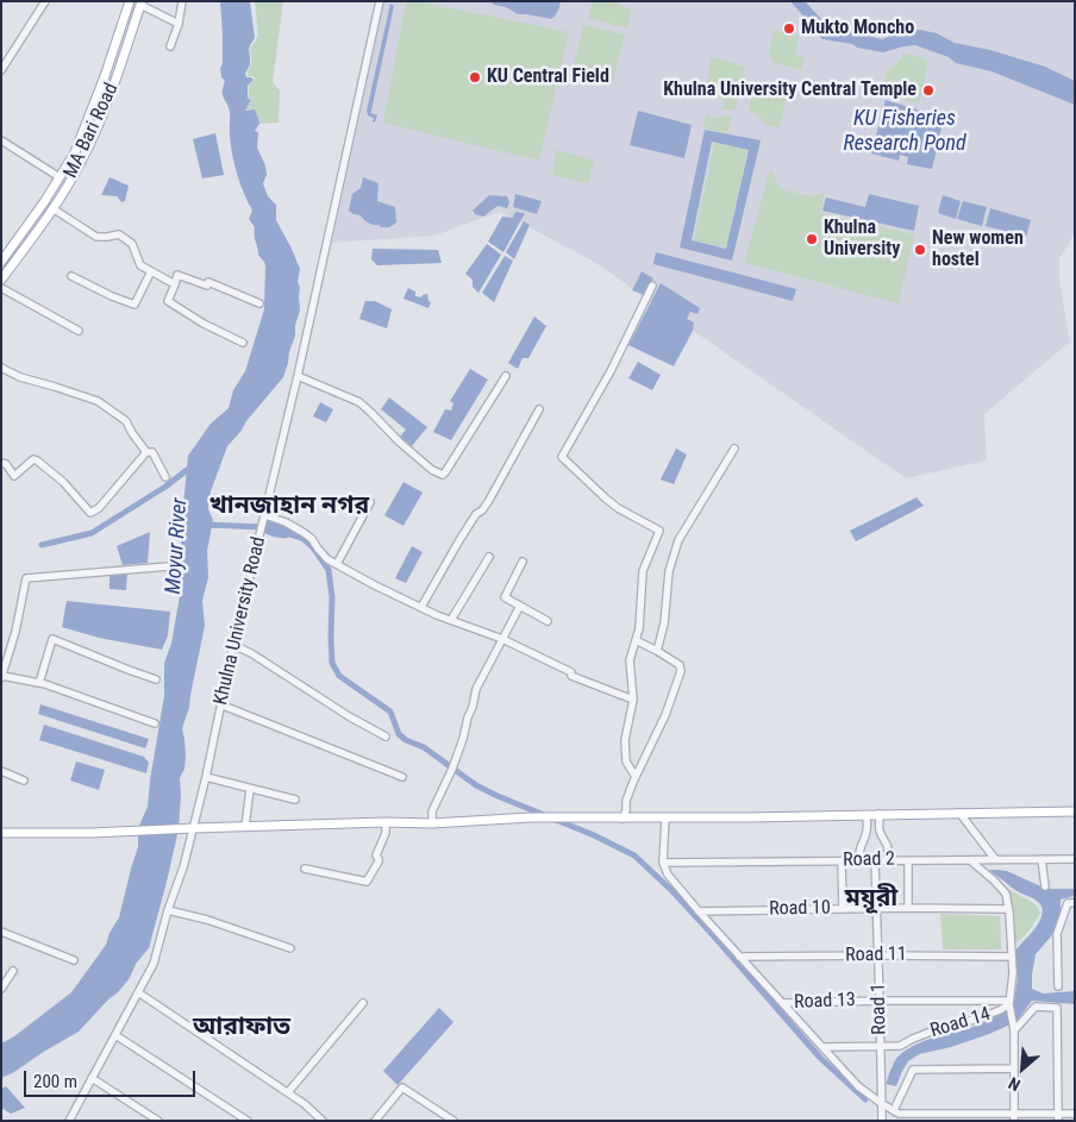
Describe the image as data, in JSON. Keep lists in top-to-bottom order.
{
  "streets": {
    "main road": ["MA Bari Road"],
    "street": [
      "Khulna University Road",
      "Road 2",
      "Road 10",
      "Road 11",
      "Road 13",
      "Road 1",
      "Road 14"
    ]
  },
  "crossings": [
    ["Road 2", "Road 1"],
    ["Road 2", "Road 14"],
    ["Road 10", "Road 1"],
    ["Road 10", "Road 14"],
    ["Road 11", "Road 1"],
    ["Road 11", "Road 14"],
    ["Road 13", "Road 1"],
    ["Road 13", "Road 14"],
    ["Road 1", "Road 14"]
  ],
  "districts": ["খানজাহান নগর", "ময়ূরী", "আরাফাত"],
  "water": ["KU Fisheries Research Pond", "Moyur River"],
  "places": [
    "Mukto Moncho",
    "KU Central Field",
    "Khulna University Central Temple",
    "Khulna University",
    "New women hostel"
  ],
  "scale_bar": "200 m",
  "north": "bottom left"
}
